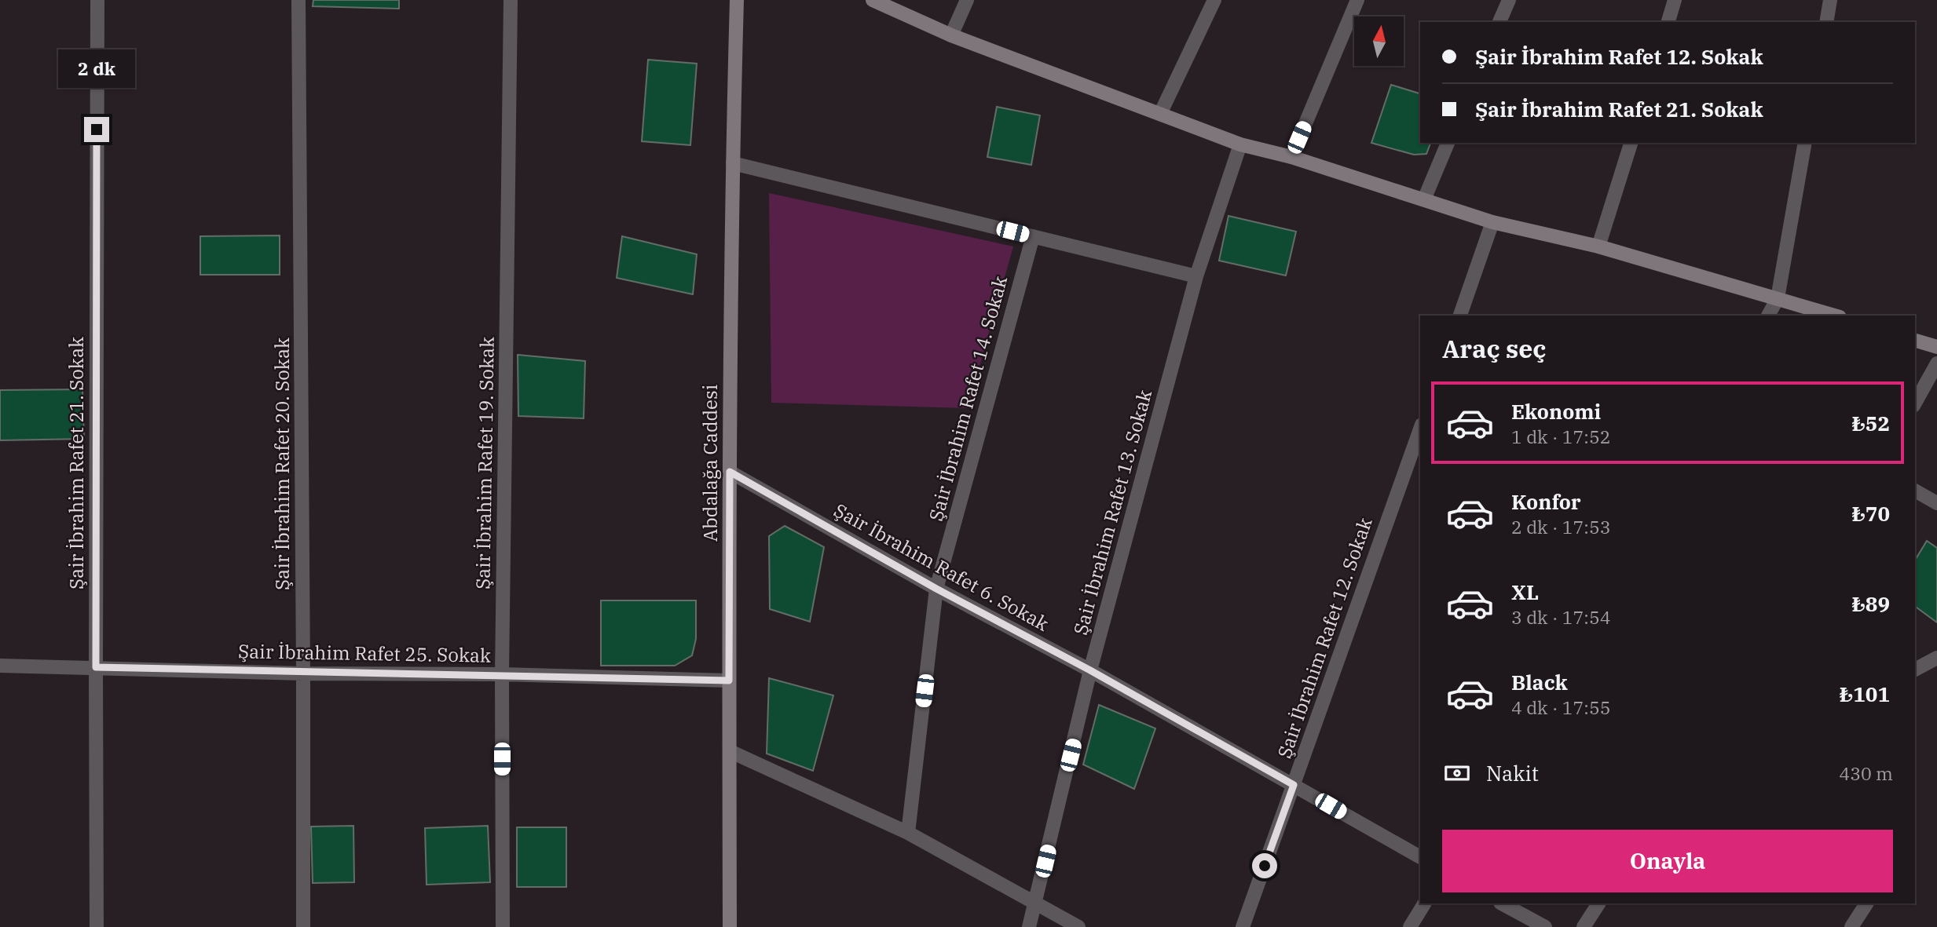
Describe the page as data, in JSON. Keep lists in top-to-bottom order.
{
  "streets": {
    "street": [
      "Şair İbrahim Rafet 14. Sokak",
      "Şair İbrahim Rafet 21. Sokak",
      "Şair İbrahim Rafet 19. Sokak",
      "Abdalağa Caddesi",
      "Şair İbrahim Rafet 20. Sokak",
      "Şair İbrahim Rafet 13. Sokak",
      "Şair İbrahim Rafet 6. Sokak",
      "Şair İbrahim Rafet 12. Sokak",
      "Şair İbrahim Rafet 25. Sokak"
    ]
  },
  "crossings": [
    ["Şair İbrahim Rafet 14. Sokak", "Şair İbrahim Rafet 6. Sokak"],
    ["Şair İbrahim Rafet 21. Sokak", "Şair İbrahim Rafet 25. Sokak"],
    ["Şair İbrahim Rafet 19. Sokak", "Şair İbrahim Rafet 25. Sokak"],
    ["Abdalağa Caddesi", "Şair İbrahim Rafet 6. Sokak"],
    ["Abdalağa Caddesi", "Şair İbrahim Rafet 25. Sokak"],
    ["Şair İbrahim Rafet 20. Sokak", "Şair İbrahim Rafet 25. Sokak"],
    ["Şair İbrahim Rafet 13. Sokak", "Şair İbrahim Rafet 6. Sokak"],
    ["Şair İbrahim Rafet 6. Sokak", "Şair İbrahim Rafet 12. Sokak"]
  ],
  "north": "top",
  "page": {
    "banner": ["Şair İbrahim Rafet 12. Sokak", "Şair İbrahim Rafet 21. Sokak"],
    "bubble": "2 dk",
    "heading": "Araç seç",
    "list": [
      {
        "name": "Ekonomi",
        "note": "1 dk · 17:52",
        "value": "₺52"
      },
      {
        "name": "Konfor",
        "note": "2 dk · 17:53",
        "value": "₺70"
      },
      {
        "name": "XL",
        "note": "3 dk · 17:54",
        "value": "₺89"
      },
      {
        "name": "Black",
        "note": "4 dk · 17:55",
        "value": "₺101"
      }
    ],
    "pay": ["Nakit", "430 m"],
    "buttons": "Onayla"
  }
}
